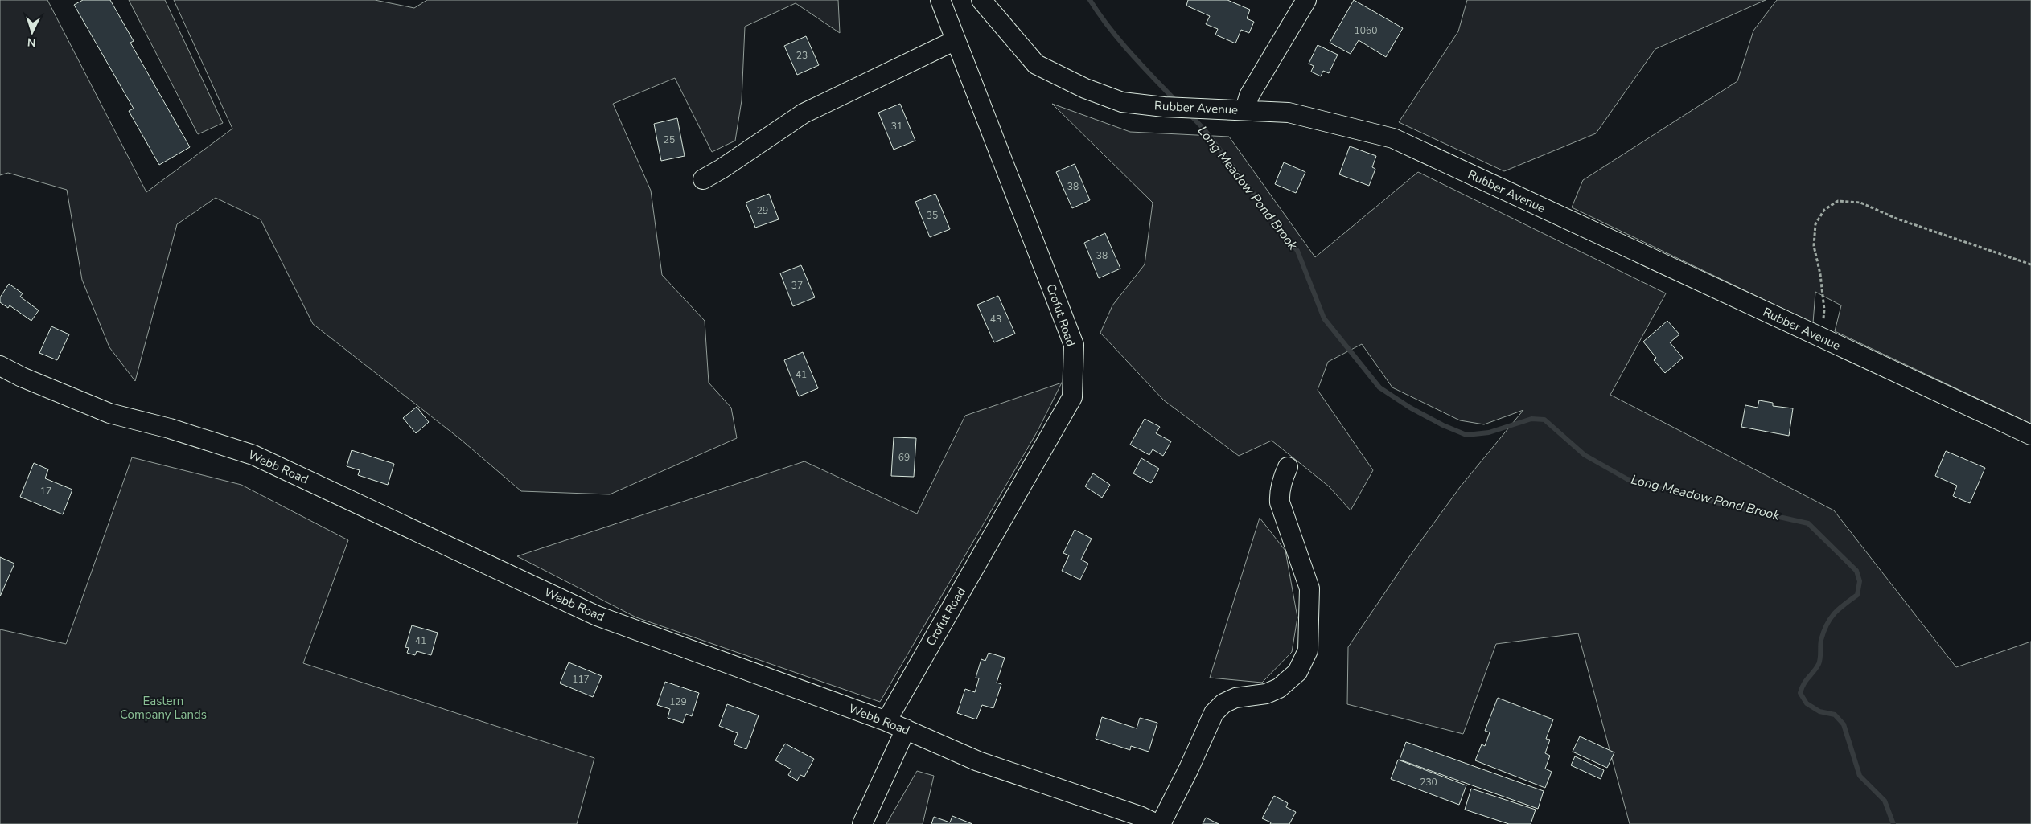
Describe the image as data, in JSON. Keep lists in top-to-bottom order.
{
  "streets": {
    "street": ["Rubber Avenue", "Crofut Road", "Webb Road"]
  },
  "crossings": [
    ["Crofut Road", "Webb Road"]
  ],
  "water": ["Long Meadow Pond Brook"],
  "parks": ["Eastern Company Lands"],
  "house_numbers": [
    "1060",
    "23",
    "31",
    "25",
    "38",
    "29",
    "35",
    "38",
    "37",
    "43",
    "41",
    "69",
    "17",
    "41",
    "117",
    "129",
    "230"
  ],
  "north": "bottom"
}
